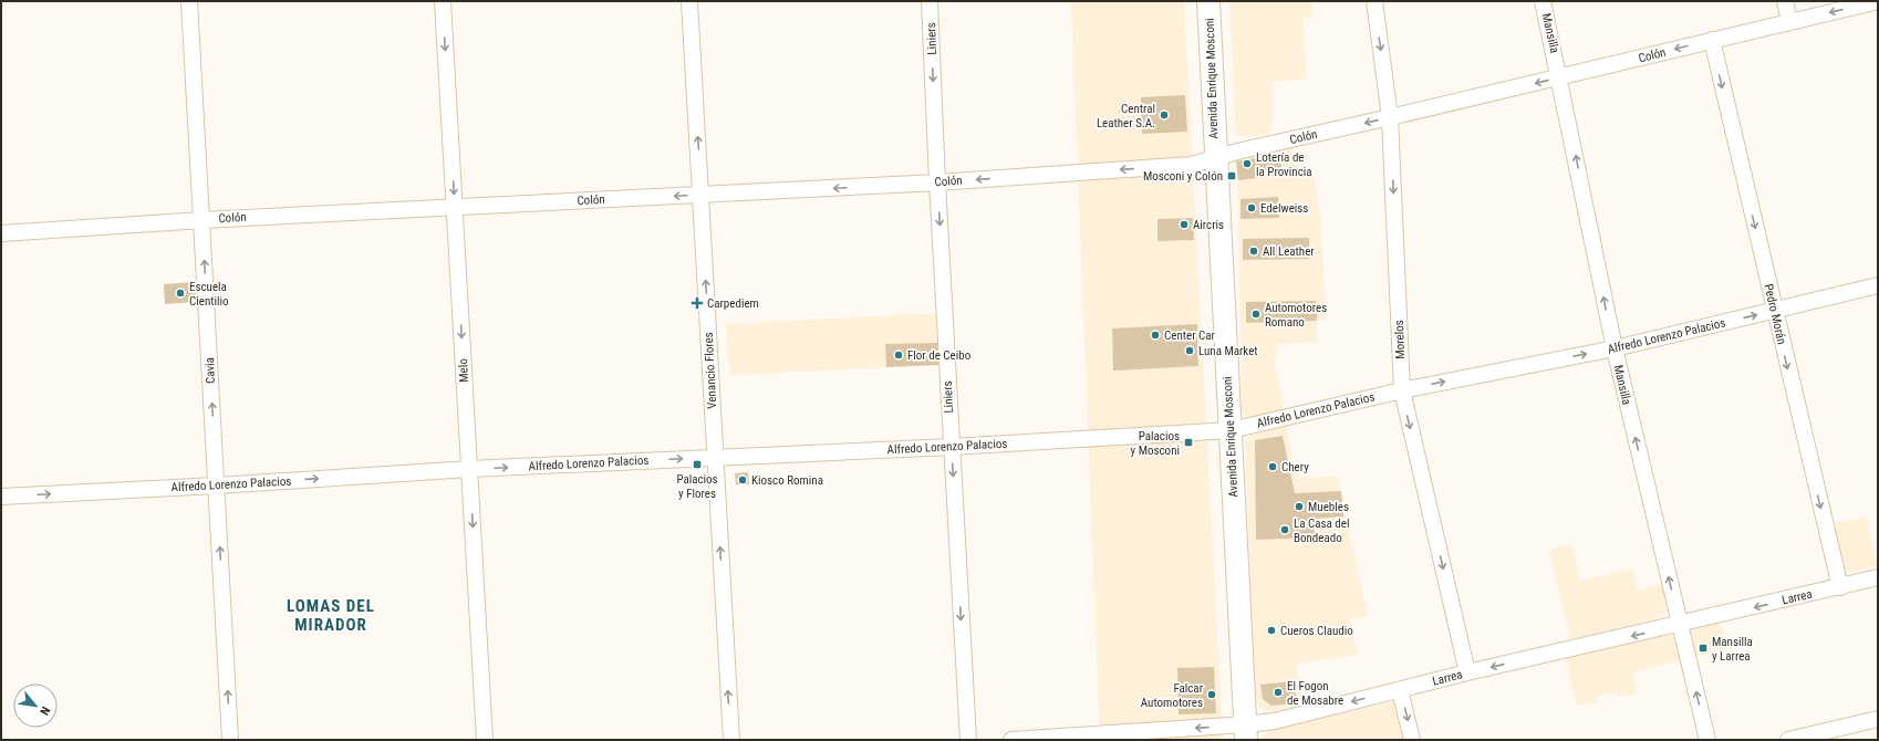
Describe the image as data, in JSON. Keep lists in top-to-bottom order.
{
  "streets": {
    "main road": ["Avenida Enrique Mosconi"],
    "street": [
      "Mansilla",
      "Liniers",
      "Colón",
      "Pedro Morán",
      "Alfredo Lorenzo Palacios",
      "Morelos",
      "Cavia",
      "Melo",
      "Venancio Flores",
      "Larrea"
    ]
  },
  "crossings": [
    ["Mansilla", "Colón"],
    ["Mansilla", "Alfredo Lorenzo Palacios"],
    ["Mansilla", "Larrea"],
    ["Liniers", "Colón"],
    ["Liniers", "Alfredo Lorenzo Palacios"],
    ["Colón", "Avenida Enrique Mosconi"],
    ["Colón", "Pedro Morán"],
    ["Colón", "Morelos"],
    ["Colón", "Cavia"],
    ["Colón", "Melo"],
    ["Colón", "Venancio Flores"],
    ["Avenida Enrique Mosconi", "Alfredo Lorenzo Palacios"],
    ["Avenida Enrique Mosconi", "Larrea"],
    ["Pedro Morán", "Alfredo Lorenzo Palacios"],
    ["Pedro Morán", "Larrea"],
    ["Alfredo Lorenzo Palacios", "Morelos"],
    ["Alfredo Lorenzo Palacios", "Cavia"],
    ["Alfredo Lorenzo Palacios", "Melo"],
    ["Alfredo Lorenzo Palacios", "Venancio Flores"],
    ["Morelos", "Larrea"]
  ],
  "one_way": [
    "Mansilla",
    "Liniers",
    "Colón",
    "Pedro Morán",
    "Alfredo Lorenzo Palacios",
    "Morelos",
    "Cavia",
    "Melo",
    "Venancio Flores",
    "Larrea"
  ],
  "districts": ["LOMAS DEL MIRADOR"],
  "places": {
    "other": [
      "Central Leather S.A.",
      "Lotería de la Provincia",
      "Edelweiss",
      "Aircris",
      "All Leather",
      "Escuela Cientilio",
      "Automotores Romano",
      "Center Car",
      "Luna Market",
      "Flor de Ceibo",
      "Chery",
      "Kiosco Romina",
      "Muebles",
      "La Casa del Bondeado",
      "Cueros Claudio",
      "El Fogon de Mosabre",
      "Falcar Automotores"
    ],
    "transit": [
      "Mosconi y Colón",
      "Palacios y Mosconi",
      "Palacios y Flores",
      "Mansilla y Larrea"
    ],
    "health": ["Carpediem"]
  },
  "north": "bottom right"
}
